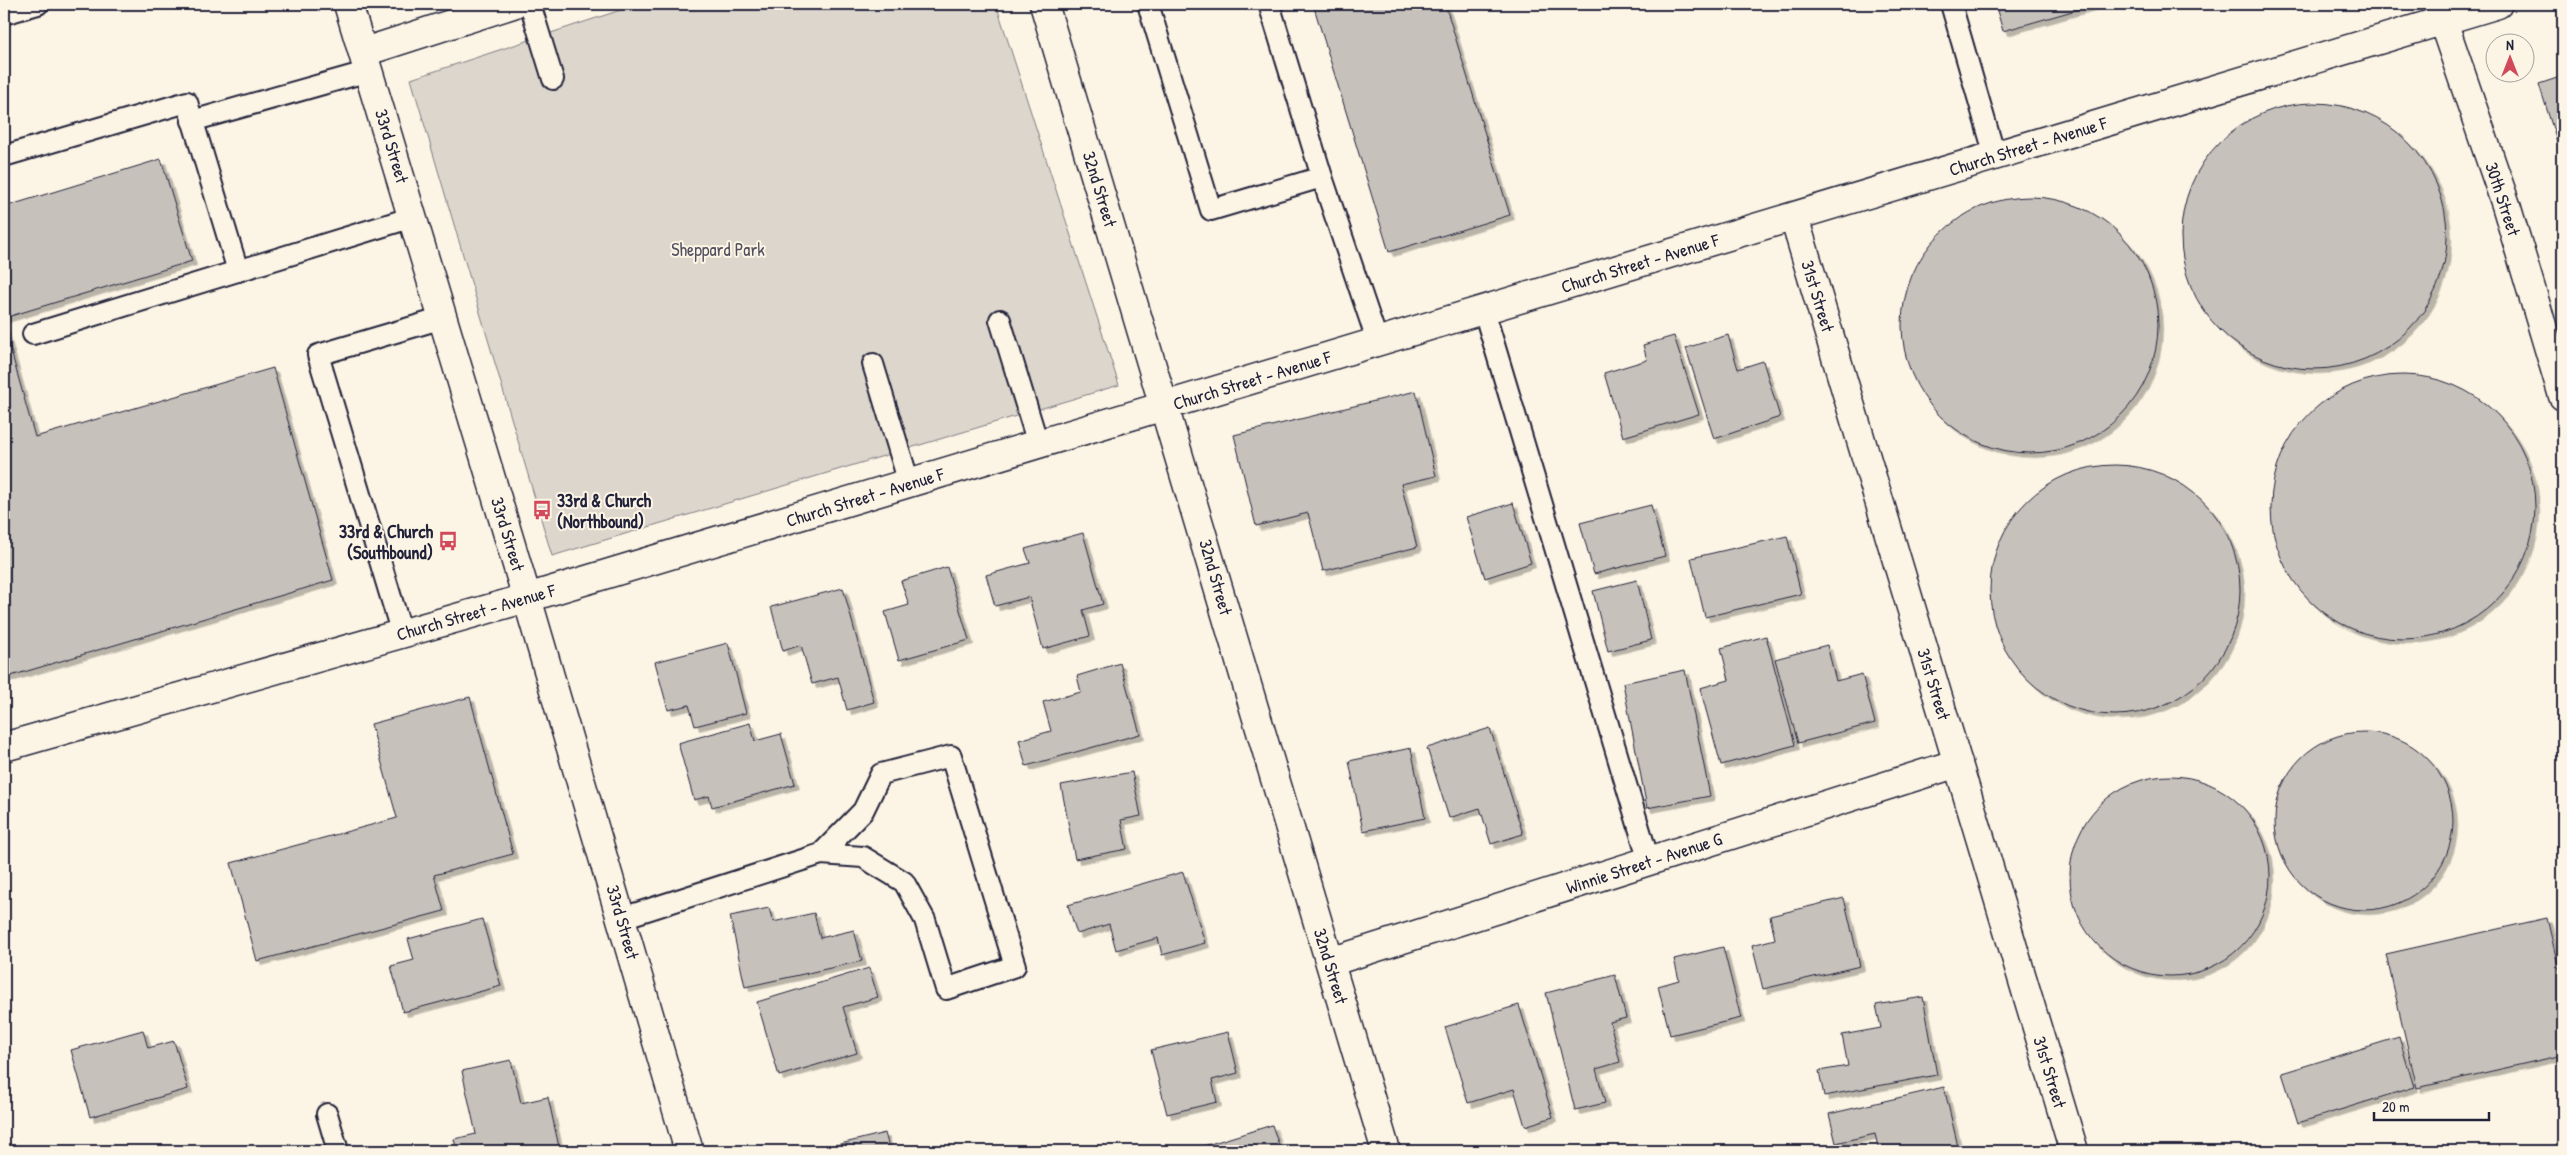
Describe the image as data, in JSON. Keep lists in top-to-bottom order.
{
  "streets": {
    "street": [
      "33rd Street",
      "Church Street - Avenue F",
      "32nd Street",
      "30th Street",
      "31st Street",
      "Winnie Street - Avenue G"
    ]
  },
  "crossings": [
    ["33rd Street", "Church Street - Avenue F"],
    ["Church Street - Avenue F", "32nd Street"],
    ["Church Street - Avenue F", "30th Street"],
    ["Church Street - Avenue F", "31st Street"],
    ["32nd Street", "Winnie Street - Avenue G"],
    ["31st Street", "Winnie Street - Avenue G"]
  ],
  "parks": ["Sheppard Park"],
  "places": {
    "bus stop": ["33rd & Church (Northbound)", "33rd & Church (Southbound)"]
  },
  "scale_bar": "20 m",
  "north": "top"
}
